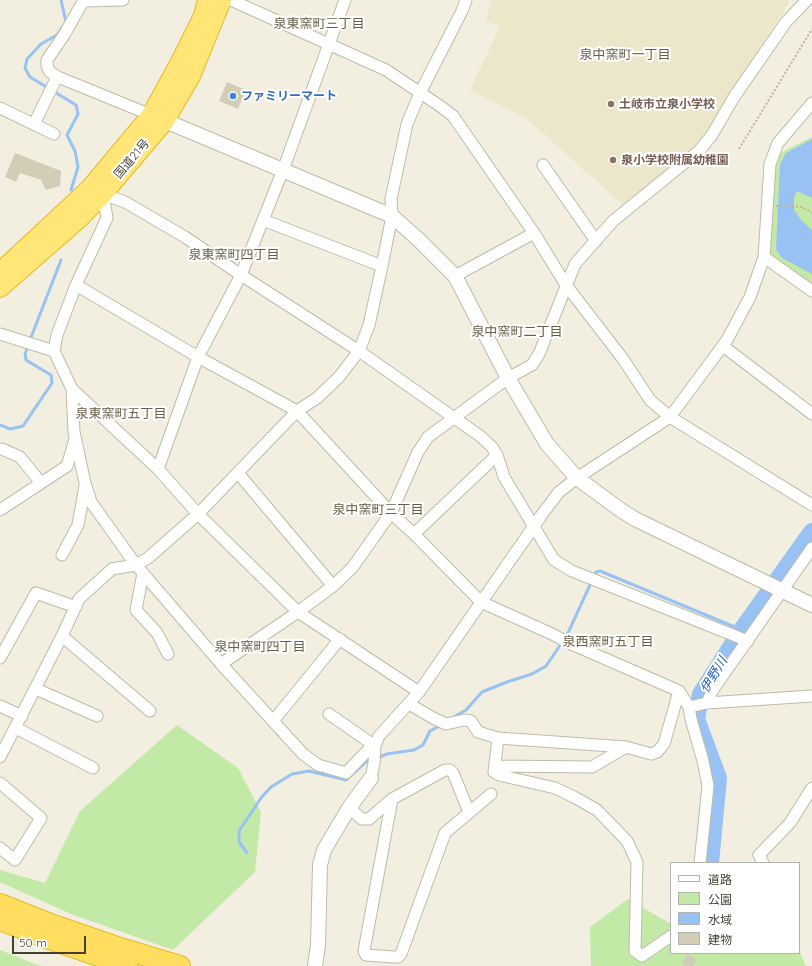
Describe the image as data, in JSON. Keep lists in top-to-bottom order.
{
  "streets": {
    "highway": ["国道21号"]
  },
  "districts": [
    "泉東窯町三丁目",
    "泉中窯町一丁目",
    "泉東窯町四丁目",
    "泉中窯町二丁目",
    "泉東窯町五丁目",
    "泉中窯町三丁目",
    "泉西窯町五丁目",
    "泉中窯町四丁目"
  ],
  "water": ["伊野川"],
  "places": ["ファミリーマート", "土岐市立泉小学校", "泉小学校附属幼稚園"],
  "legend": [
    "道路",
    "公園",
    "水域",
    "建物"
  ],
  "scale_bar": "50 m"
}
